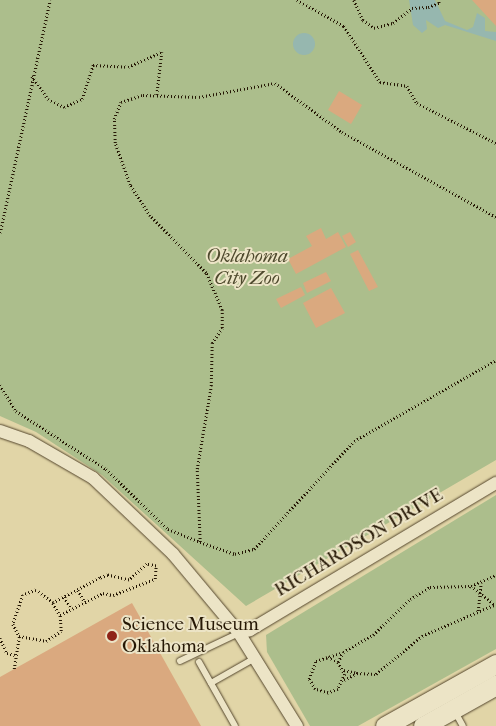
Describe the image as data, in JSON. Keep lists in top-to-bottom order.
{
  "streets": {
    "street": ["RICHARDSON DRIVE"]
  },
  "parks": ["Oklahoma City Zoo"],
  "places": ["Science Museum Oklahoma"]
}
